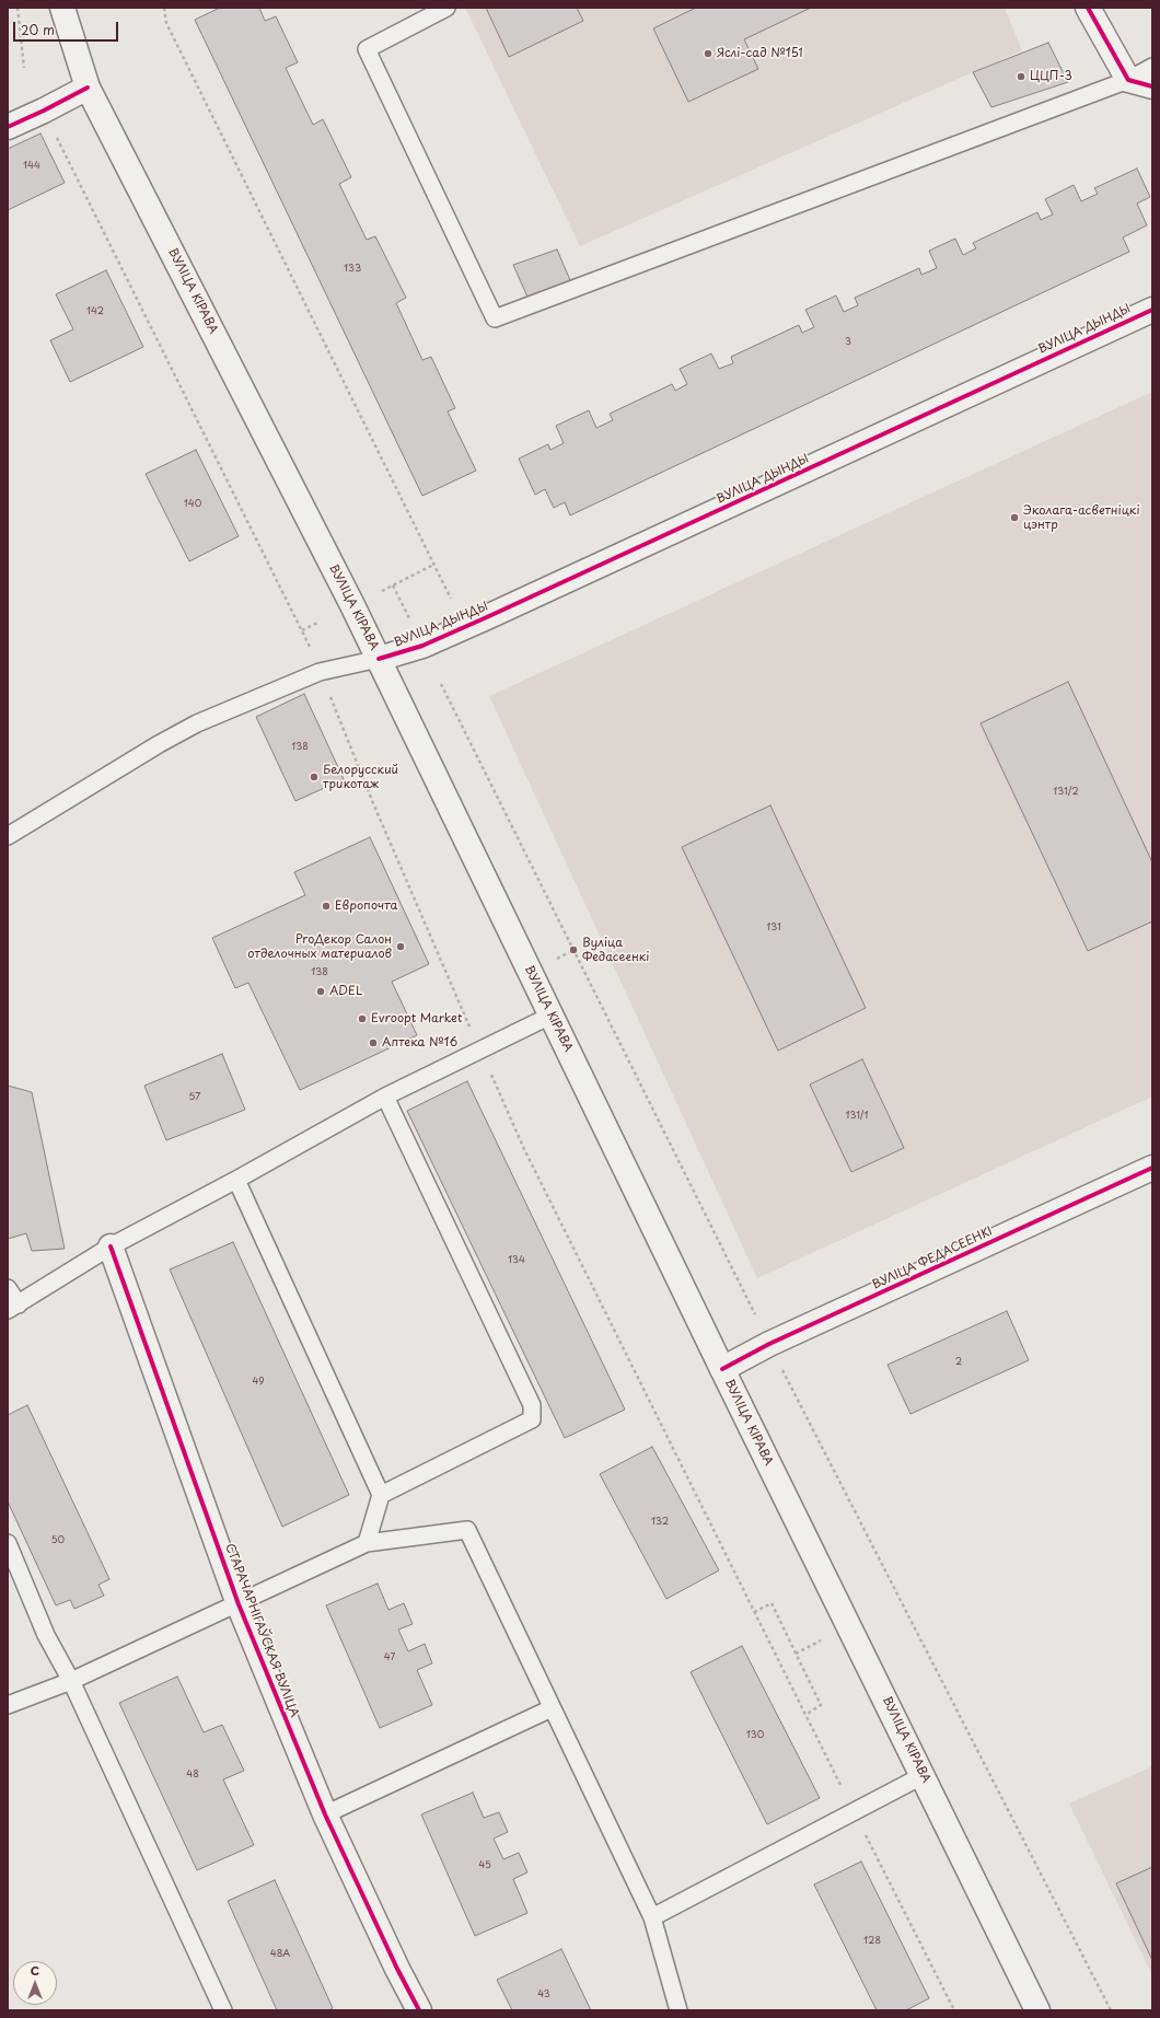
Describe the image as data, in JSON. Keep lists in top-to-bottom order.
{
  "streets": {
    "street": [
      "ВУЛІЦА КІРАВА",
      "ВУЛІЦА ДЫНДЫ",
      "ВУЛІЦА ФЕДАСЕЕНКІ",
      "СТАРАЧАРНІГАЎСКАЯ ВУЛІЦА"
    ]
  },
  "crossings": [
    ["ВУЛІЦА КІРАВА", "ВУЛІЦА ДЫНДЫ"],
    ["ВУЛІЦА КІРАВА", "ВУЛІЦА ФЕДАСЕЕНКІ"]
  ],
  "places": [
    "Яслі-сад №151",
    "ЦЦП-3",
    "Эколага-асветніцкі цэнтр",
    "Белорусский трикотаж",
    "Европочта",
    "ProДекор Салон отделочных материалов",
    "Вуліца Федасеенкі",
    "ADEL",
    "Evroopt Market",
    "Аптека №16"
  ],
  "house_numbers": [
    "144",
    "133",
    "142",
    "3",
    "140",
    "138",
    "131/2",
    "131",
    "138",
    "57",
    "131/1",
    "134",
    "2",
    "49",
    "132",
    "50",
    "47",
    "130",
    "48",
    "45",
    "128",
    "48А",
    "43"
  ],
  "scale_bar": "20 m",
  "north": "top"
}
